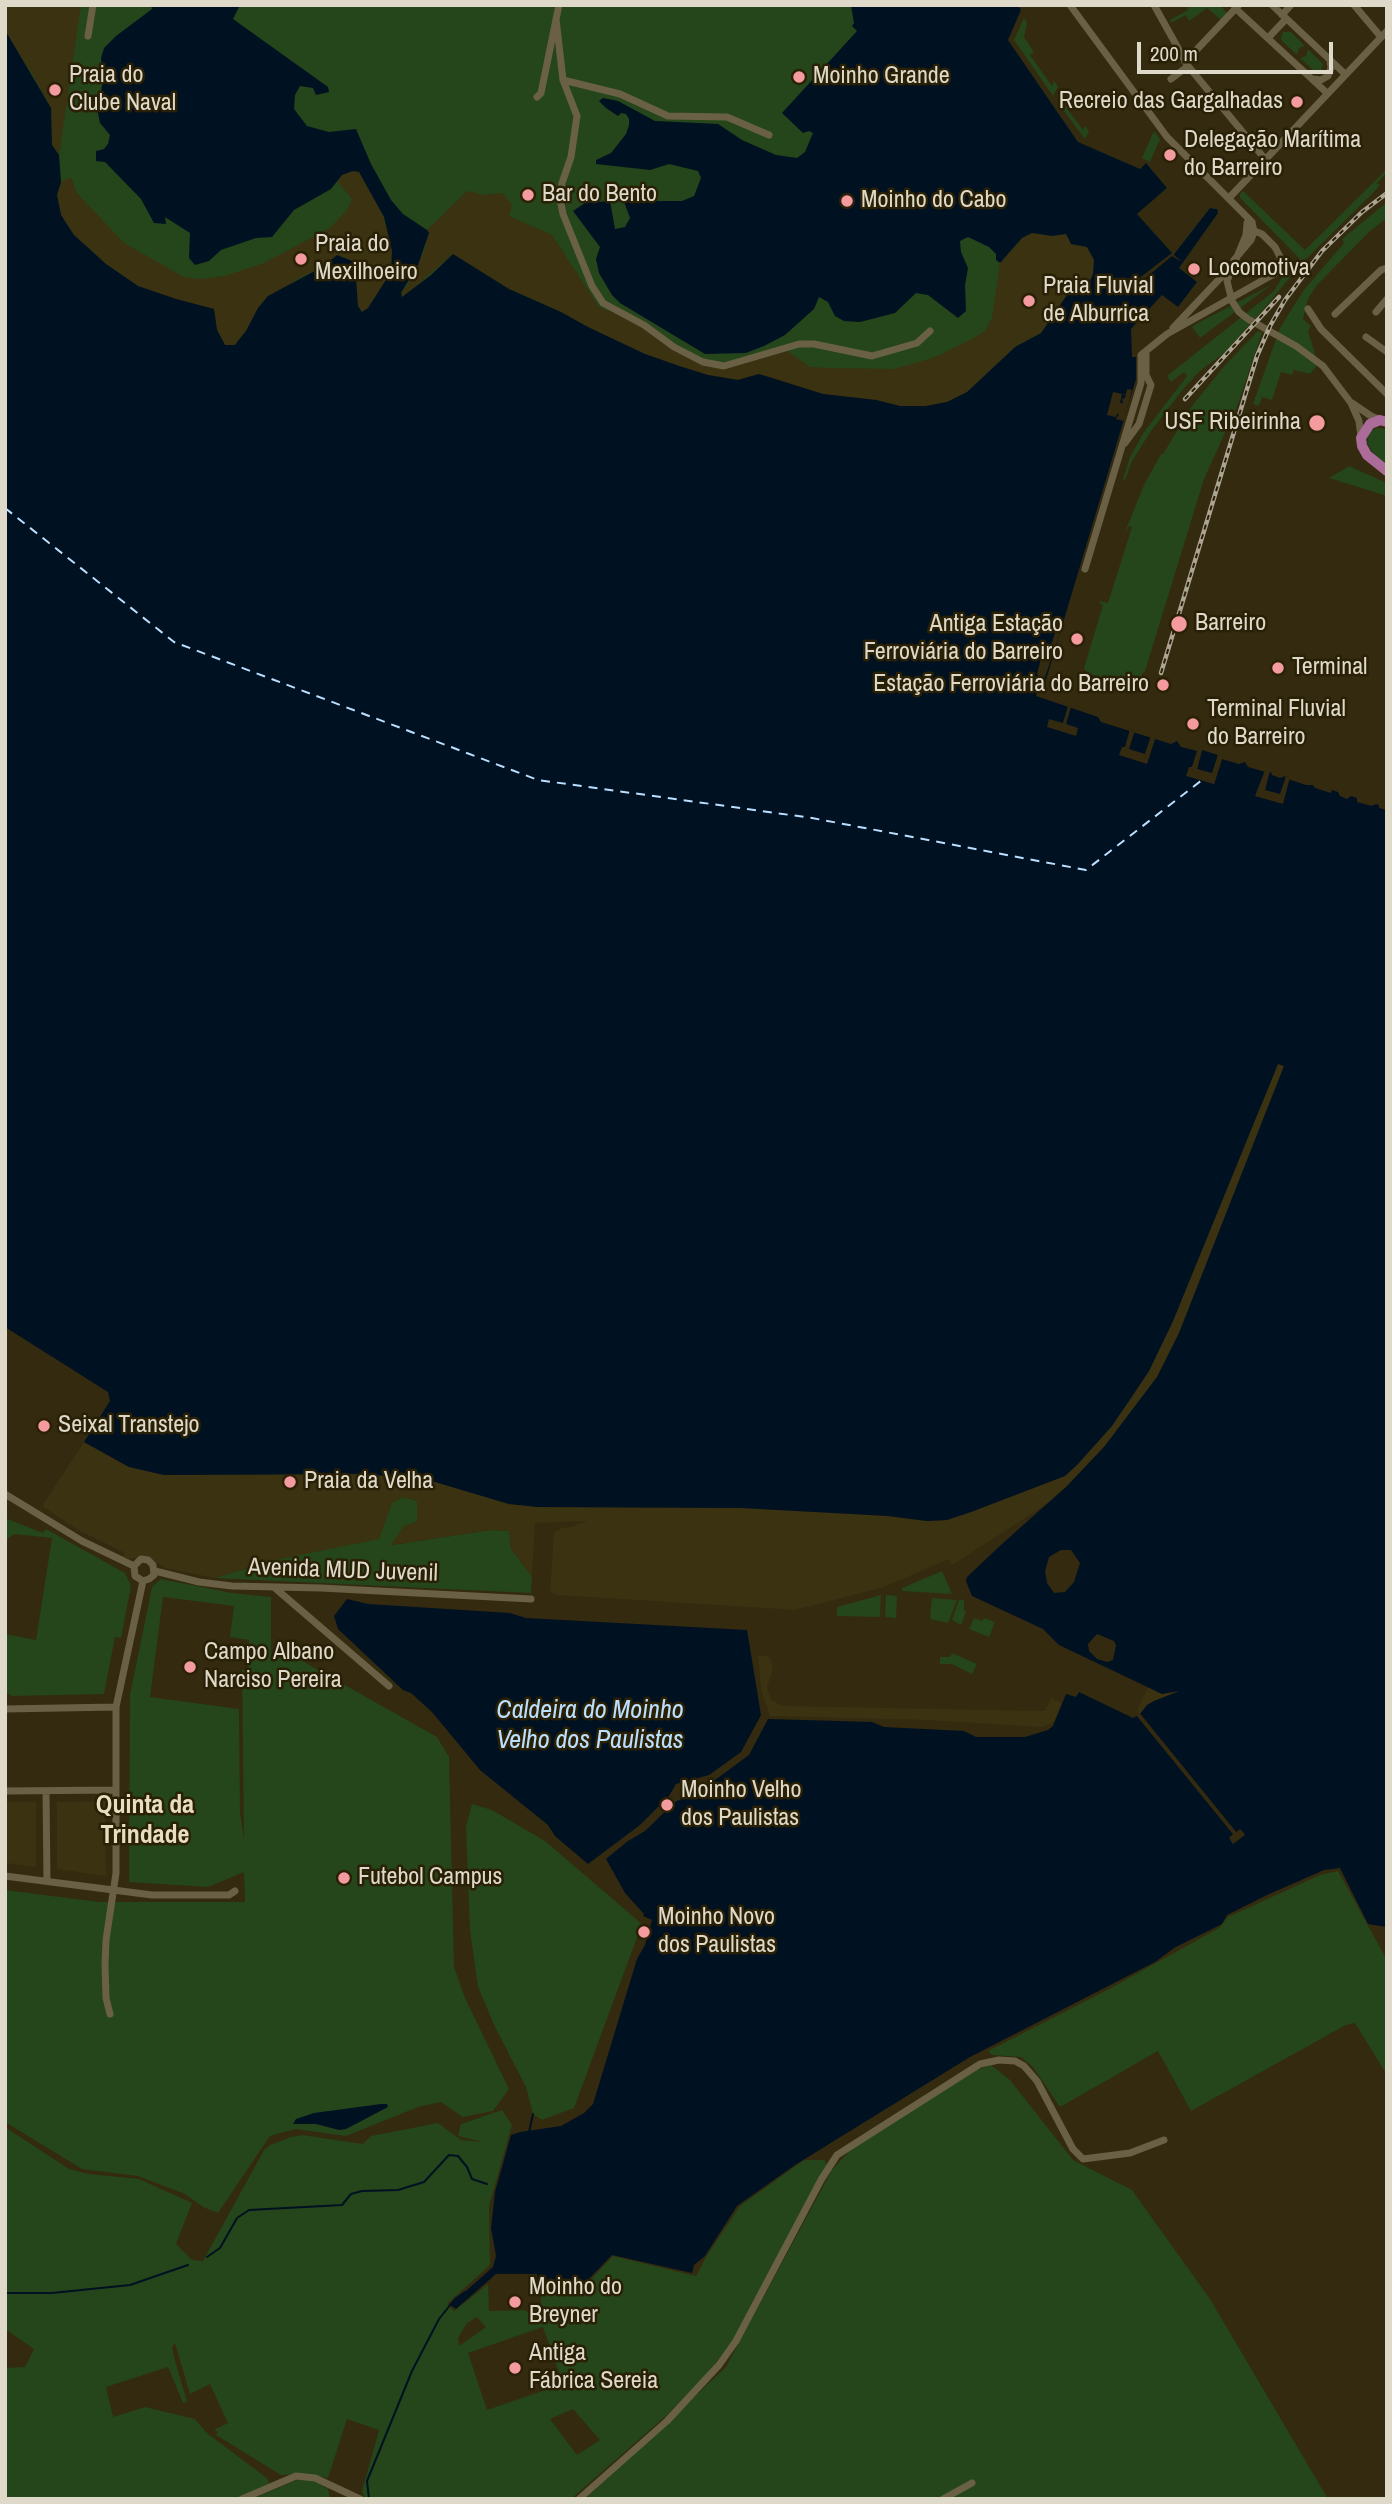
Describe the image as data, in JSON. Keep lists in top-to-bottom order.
{
  "streets": {
    "street": ["Avenida MUD Juvenil"]
  },
  "districts": ["Quinta da Trindade"],
  "water": ["Caldeira do Moinho Velho dos Paulistas"],
  "places": [
    "Moinho Grande",
    "Praia do Clube Naval",
    "Recreio das Gargalhadas",
    "Delegação Marítima do Barreiro",
    "Bar do Bento",
    "Moinho do Cabo",
    "Praia do Mexilhoeiro",
    "Locomotiva",
    "Praia Fluvial de Alburrica",
    "USF Ribeirinha",
    "Barreiro",
    "Antiga Estação Ferroviária do Barreiro",
    "Terminal",
    "Estação Ferroviária do Barreiro",
    "Terminal Fluvial do Barreiro",
    "Seixal Transtejo",
    "Praia da Velha",
    "Campo Albano Narciso Pereira",
    "Moinho Velho dos Paulistas",
    "Futebol Campus",
    "Moinho Novo dos Paulistas",
    "Moinho do Breyner",
    "Antiga Fábrica Sereia"
  ],
  "scale_bar": "200 m"
}
